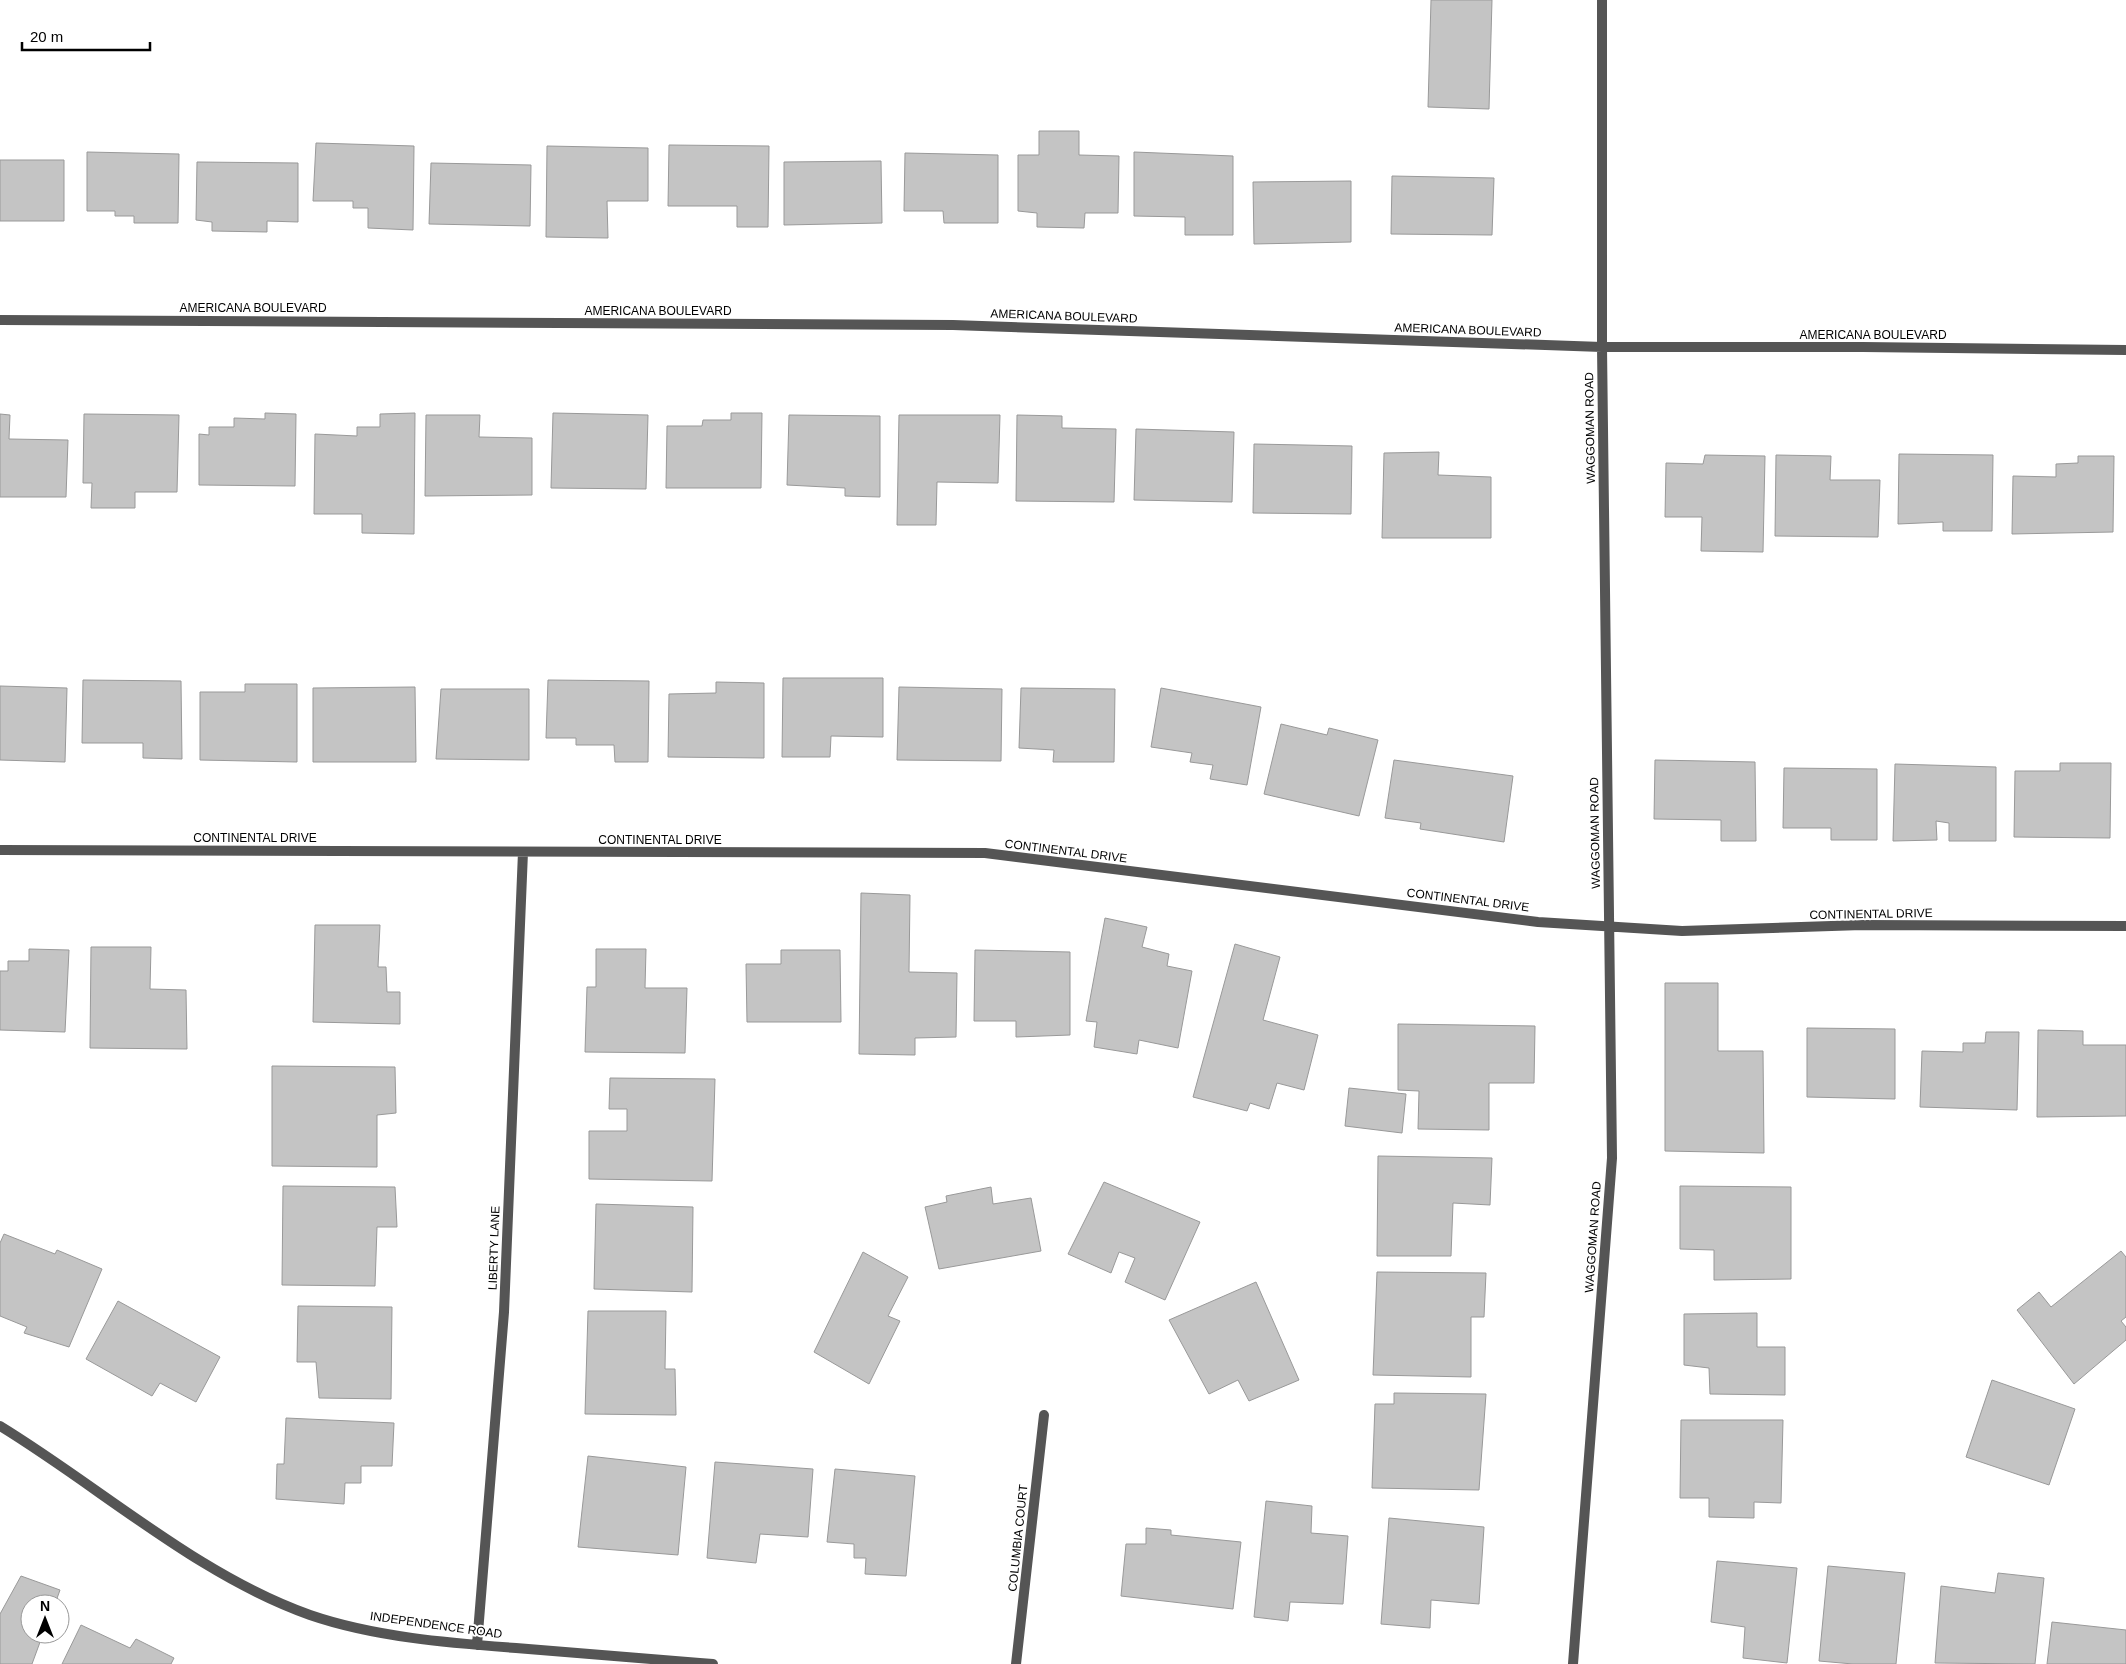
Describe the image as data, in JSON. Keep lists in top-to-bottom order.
{
  "streets": {
    "street": [
      "AMERICANA BOULEVARD",
      "WAGGOMAN ROAD",
      "CONTINENTAL DRIVE",
      "LIBERTY LANE",
      "COLUMBIA COURT",
      "INDEPENDENCE ROAD"
    ]
  },
  "crossings": [
    ["AMERICANA BOULEVARD", "WAGGOMAN ROAD"],
    ["WAGGOMAN ROAD", "CONTINENTAL DRIVE"],
    ["CONTINENTAL DRIVE", "LIBERTY LANE"],
    ["LIBERTY LANE", "INDEPENDENCE ROAD"]
  ],
  "scale_bar": "20 m",
  "north": "top"
}
